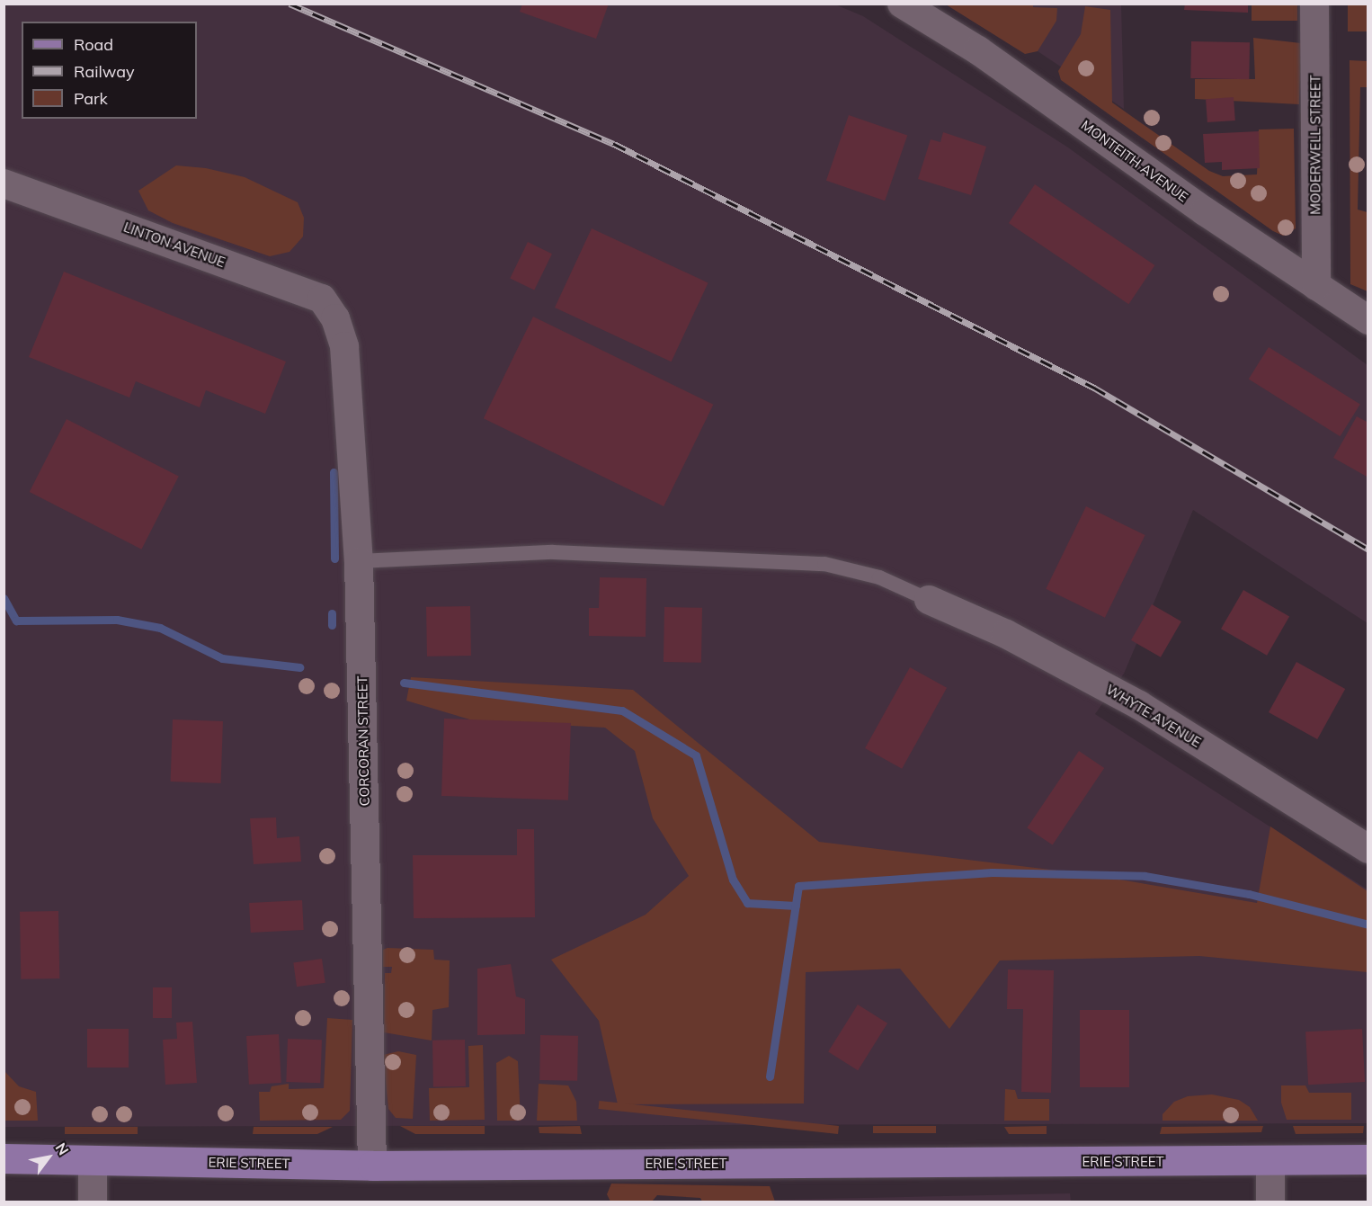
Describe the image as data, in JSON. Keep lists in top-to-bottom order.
{
  "streets": {
    "main road": ["ERIE STREET"],
    "street": [
      "MODERWELL STREET",
      "MONTEITH AVENUE",
      "LINTON AVENUE",
      "WHYTE AVENUE",
      "CORCORAN STREET"
    ]
  },
  "crossings": [
    ["MODERWELL STREET", "MONTEITH AVENUE"],
    ["LINTON AVENUE", "CORCORAN STREET"],
    ["CORCORAN STREET", "ERIE STREET"]
  ],
  "legend": ["Road", "Railway", "Park"],
  "north": "top right"
}
